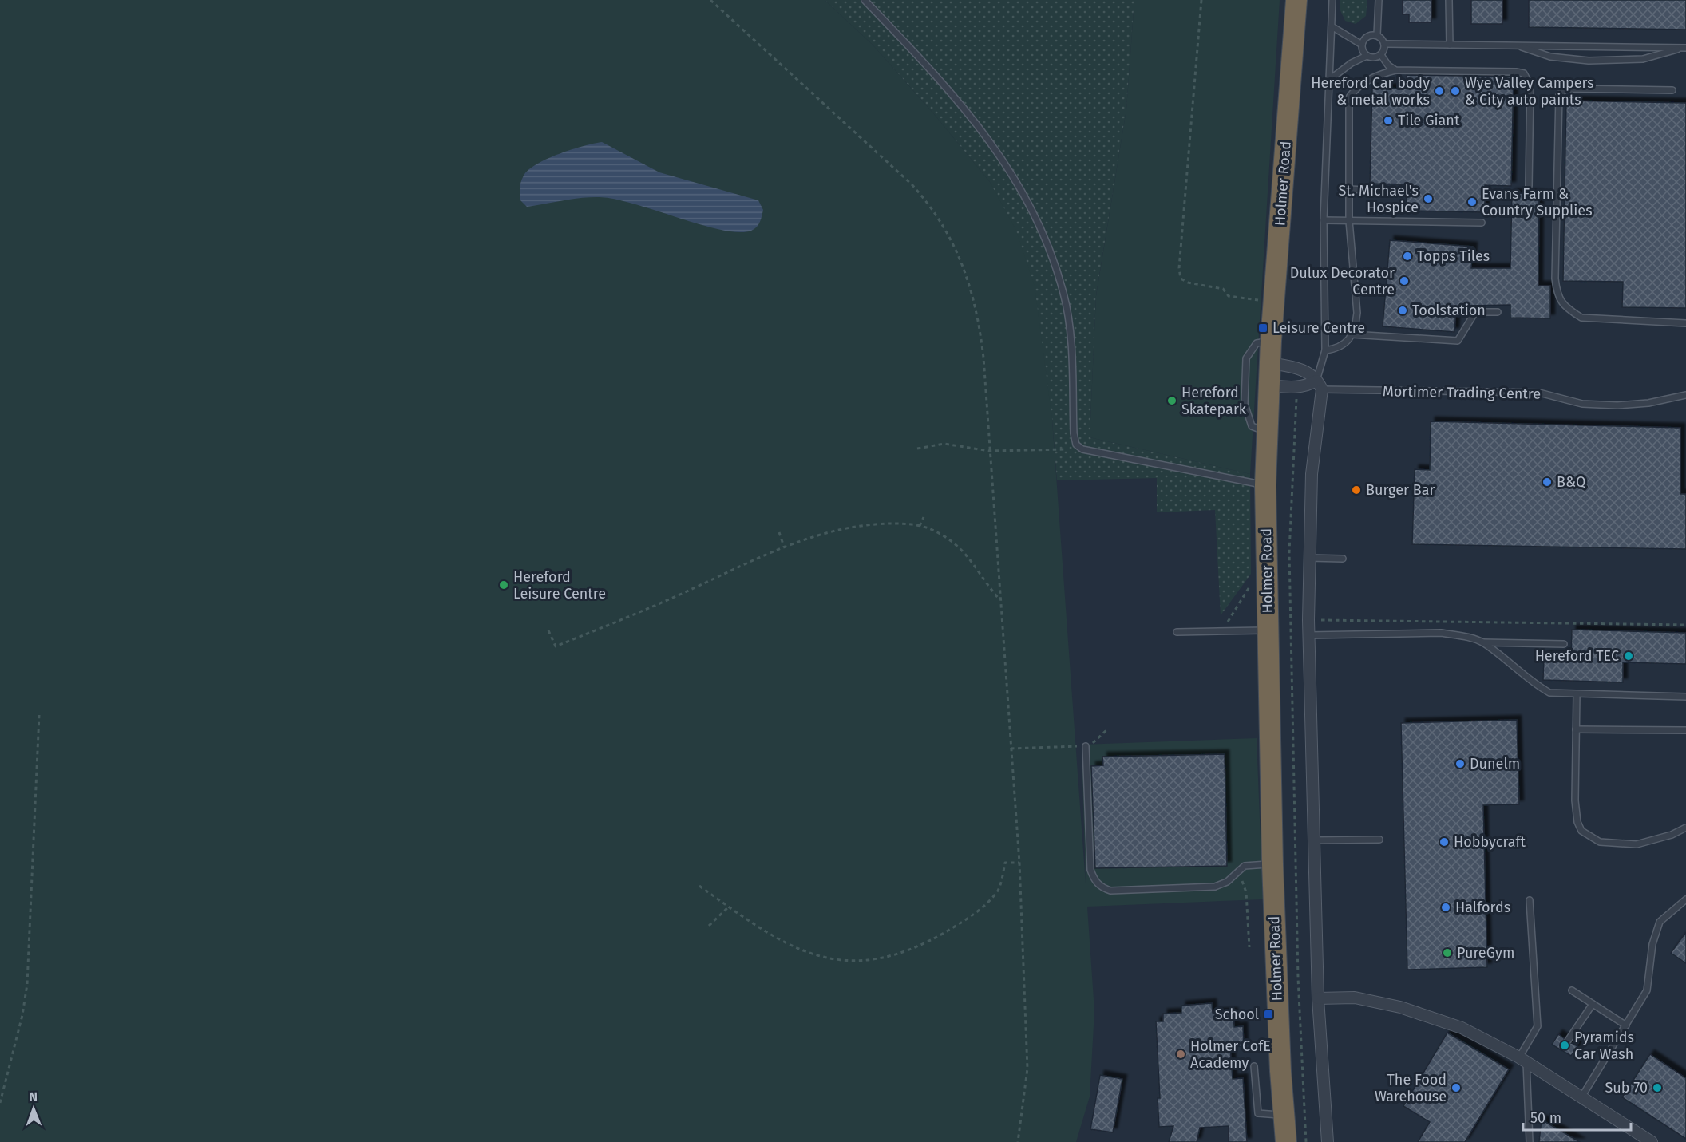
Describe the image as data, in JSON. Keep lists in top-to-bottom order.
{
  "streets": {
    "highway": ["Holmer Road"],
    "lane": ["Mortimer Trading Centre"]
  },
  "places": {
    "other": [
      "Hereford Car body & metal works",
      "Wye Valley Campers & City auto paints",
      "Tile Giant",
      "St. Michael's Hospice",
      "Evans Farm & Country Supplies",
      "Topps Tiles",
      "Dulux Decorator Centre",
      "Toolstation",
      "Hereford Skatepark",
      "B&Q",
      "Burger Bar",
      "Hereford Leisure Centre",
      "Hereford TEC",
      "Dunelm",
      "Hobbycraft",
      "Halfords",
      "PureGym",
      "Pyramids Car Wash",
      "Holmer CofE Academy",
      "The Food Warehouse",
      "Sub 70"
    ],
    "transit": ["Leisure Centre", "School"]
  },
  "scale_bar": "50 m",
  "north": "top"
}
